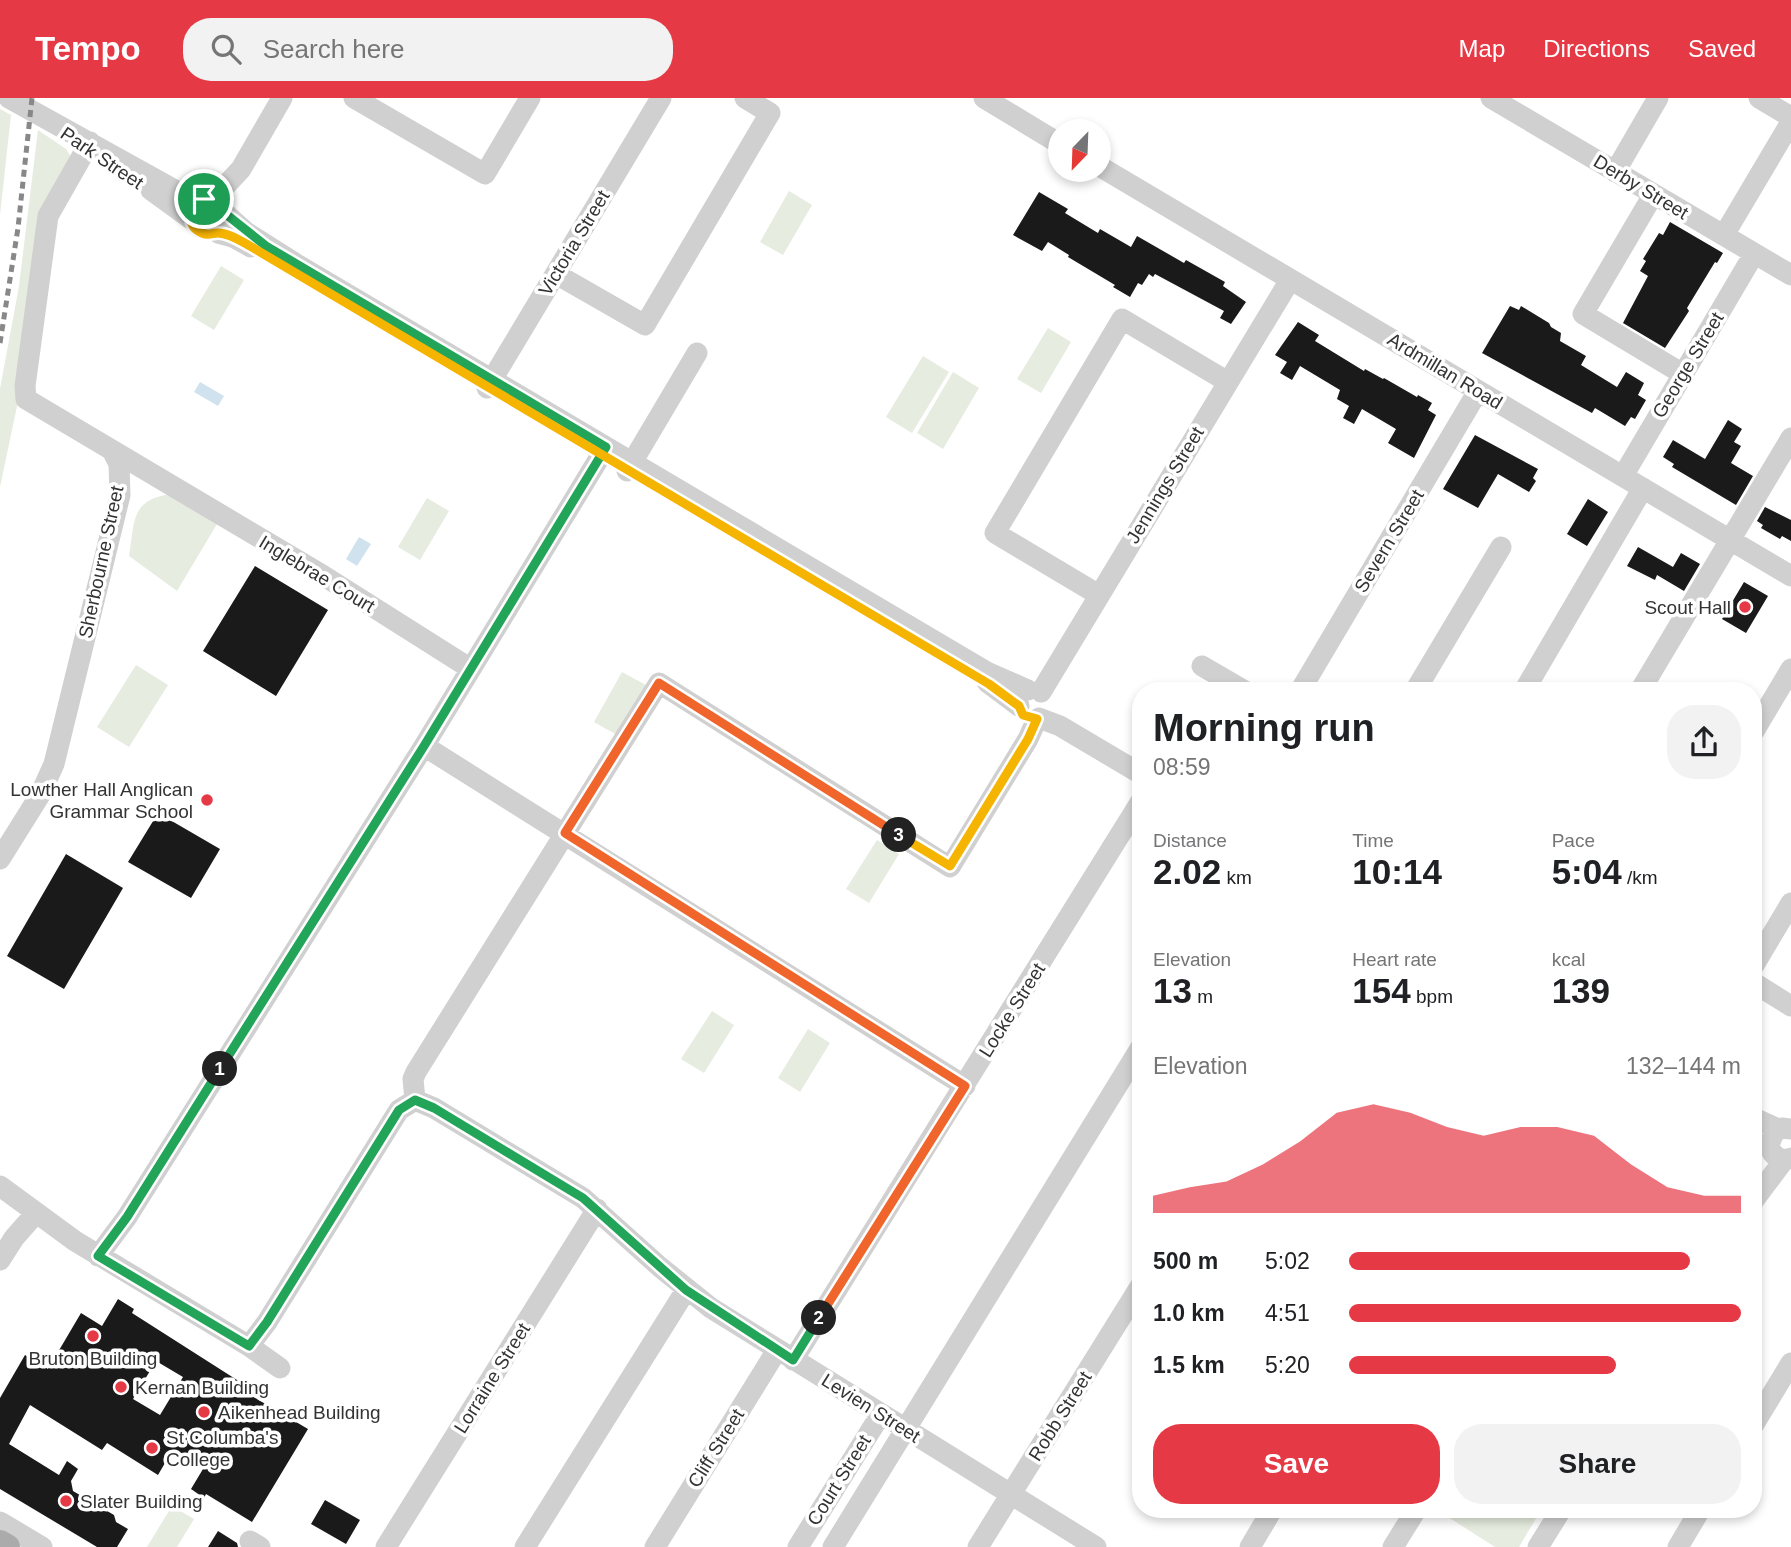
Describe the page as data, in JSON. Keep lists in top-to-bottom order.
{
  "streets": {
    "street": [
      "Park Street",
      "Derby Street",
      "Victoria Street",
      "George Street",
      "Ardmillan Road",
      "Jennings Street",
      "Severn Street",
      "Sherbourne Street",
      "Inglebrae Court",
      "Locke Street",
      "Lorraine Street",
      "Levien Street",
      "Robb Street",
      "Cliff Street",
      "Court Street"
    ]
  },
  "crossings": [
    ["Park Street", "Victoria Street"],
    ["Park Street", "Jennings Street"],
    ["Derby Street", "George Street"],
    ["George Street", "Ardmillan Road"],
    ["Ardmillan Road", "Jennings Street"],
    ["Ardmillan Road", "Severn Street"],
    ["Sherbourne Street", "Inglebrae Court"],
    ["Locke Street", "Levien Street"],
    ["Locke Street", "Cliff Street"],
    ["Lorraine Street", "Levien Street"],
    ["Levien Street", "Robb Street"],
    ["Levien Street", "Cliff Street"],
    ["Levien Street", "Court Street"]
  ],
  "places": [
    "Scout Hall",
    "Lowther Hall Anglican Grammar School",
    "Bruton Building",
    "Kernan Building",
    "Aikenhead Building",
    "St Columba's College",
    "Slater Building"
  ],
  "north": "bottom left",
  "page": {
    "header": "Tempo",
    "search": "Search here",
    "nav": ["Map", "Directions", "Saved"],
    "heading": ["Morning run", "08:59"],
    "stats": [
      ["Distance", "2.02 km"],
      ["Time", "10:14"],
      ["Pace", "5:04 /km"],
      ["Elevation", "13 m"],
      ["Heart rate", "154 bpm"],
      ["kcal", "139"]
    ],
    "pins": ["3", "1", "2"],
    "chart": ["Elevation", "132–144 m"],
    "list": [
      {
        "name": "500 m",
        "note": "5:02"
      },
      {
        "name": "1.0 km",
        "note": "4:51"
      },
      {
        "name": "1.5 km",
        "note": "5:20"
      }
    ],
    "buttons": ["Save", "Share"]
  }
}
